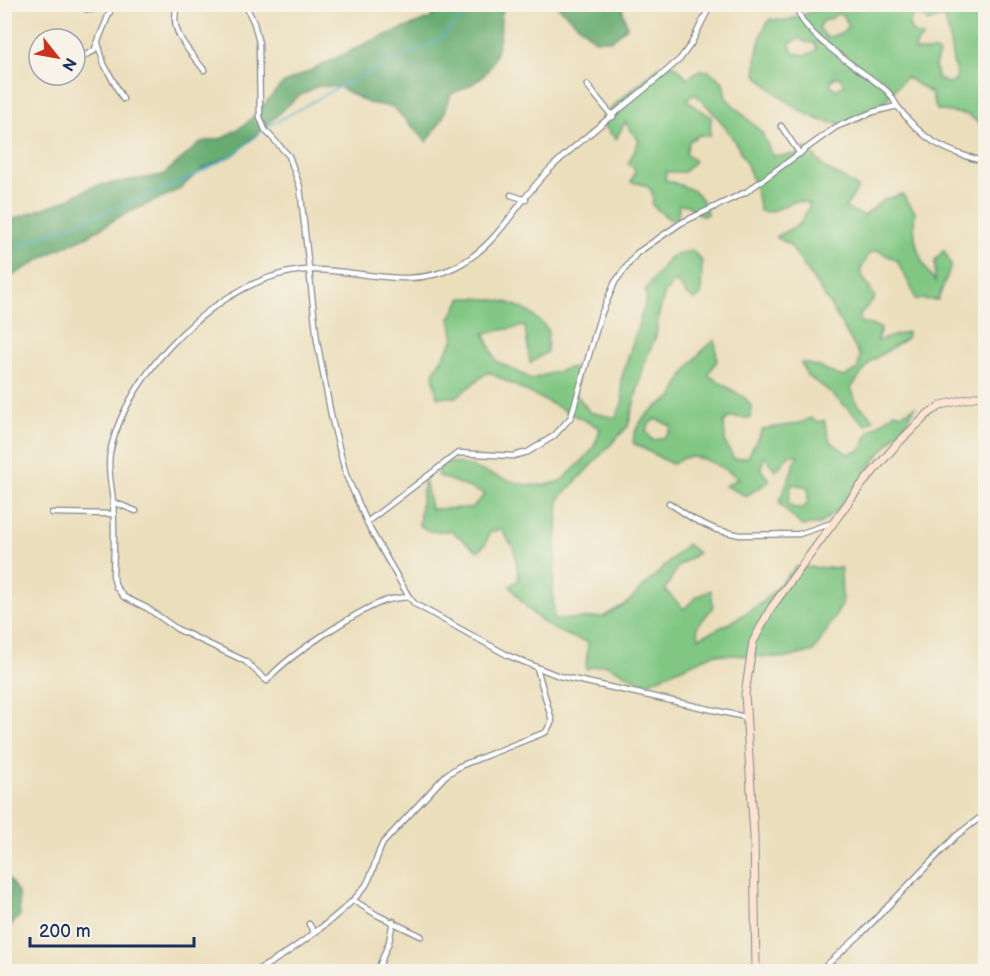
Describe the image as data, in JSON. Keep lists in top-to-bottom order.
{
  "scale_bar": "200 m",
  "north": "bottom right"
}
